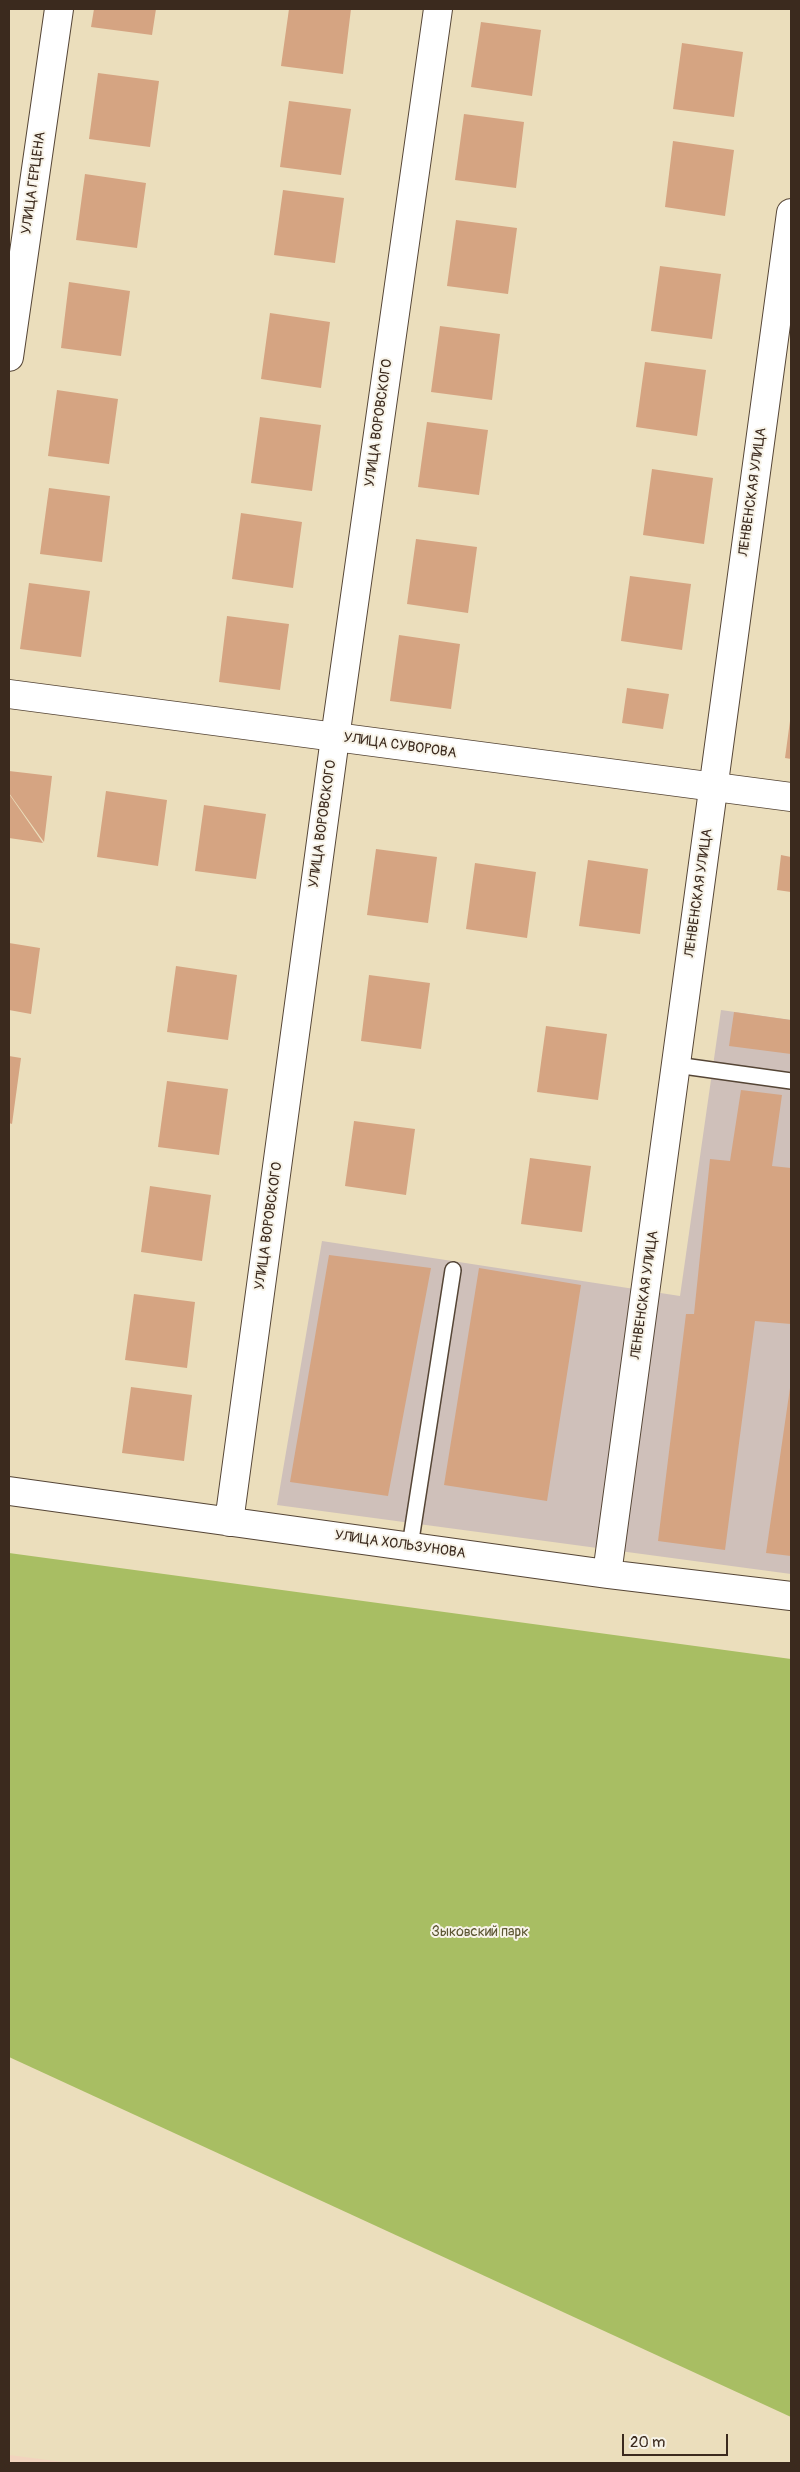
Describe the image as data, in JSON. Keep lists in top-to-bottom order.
{
  "streets": {
    "street": [
      "УЛИЦА ГЕРЦЕНА",
      "УЛИЦА ВОРОВСКОГО",
      "ЛЕНВЕНСКАЯ УЛИЦА",
      "УЛИЦА СУВОРОВА",
      "УЛИЦА ХОЛЬЗУНОВА"
    ]
  },
  "crossings": [
    ["УЛИЦА ВОРОВСКОГО", "УЛИЦА СУВОРОВА"],
    ["УЛИЦА ВОРОВСКОГО", "УЛИЦА ХОЛЬЗУНОВА"],
    ["ЛЕНВЕНСКАЯ УЛИЦА", "УЛИЦА СУВОРОВА"],
    ["ЛЕНВЕНСКАЯ УЛИЦА", "УЛИЦА ХОЛЬЗУНОВА"]
  ],
  "parks": ["Зыковский парк"],
  "scale_bar": "20 m"
}
